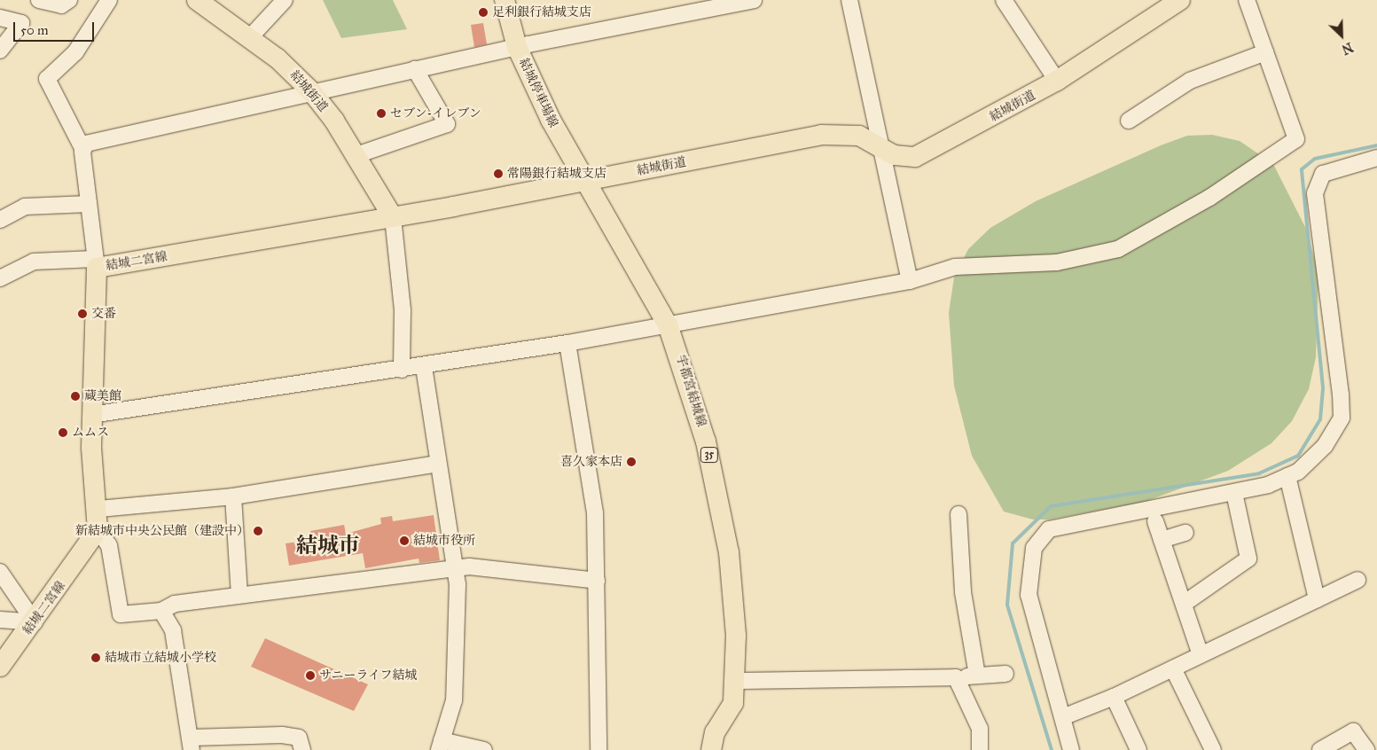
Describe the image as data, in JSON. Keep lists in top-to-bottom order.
{
  "streets": {
    "main road": [
      "結城街道",
      "結城停車場線",
      "結城二宮線",
      "宇都宮結城線",
      "35"
    ]
  },
  "crossings": [
    ["結城街道", "結城停車場線"],
    ["結城街道", "結城二宮線"],
    ["結城街道", "宇都宮結城線"],
    ["結城停車場線", "宇都宮結城線"]
  ],
  "districts": ["結城市"],
  "places": [
    "足利銀行結城支店",
    "セブン-イレブン",
    "常陽銀行結城支店",
    "交番",
    "蔵美館",
    "ムムス",
    "喜久家本店",
    "新結城市中央公民館（建設中）",
    "結城市役所",
    "結城市立結城小学校",
    "サニーライフ結城"
  ],
  "scale_bar": "50 m",
  "north": "bottom right"
}
